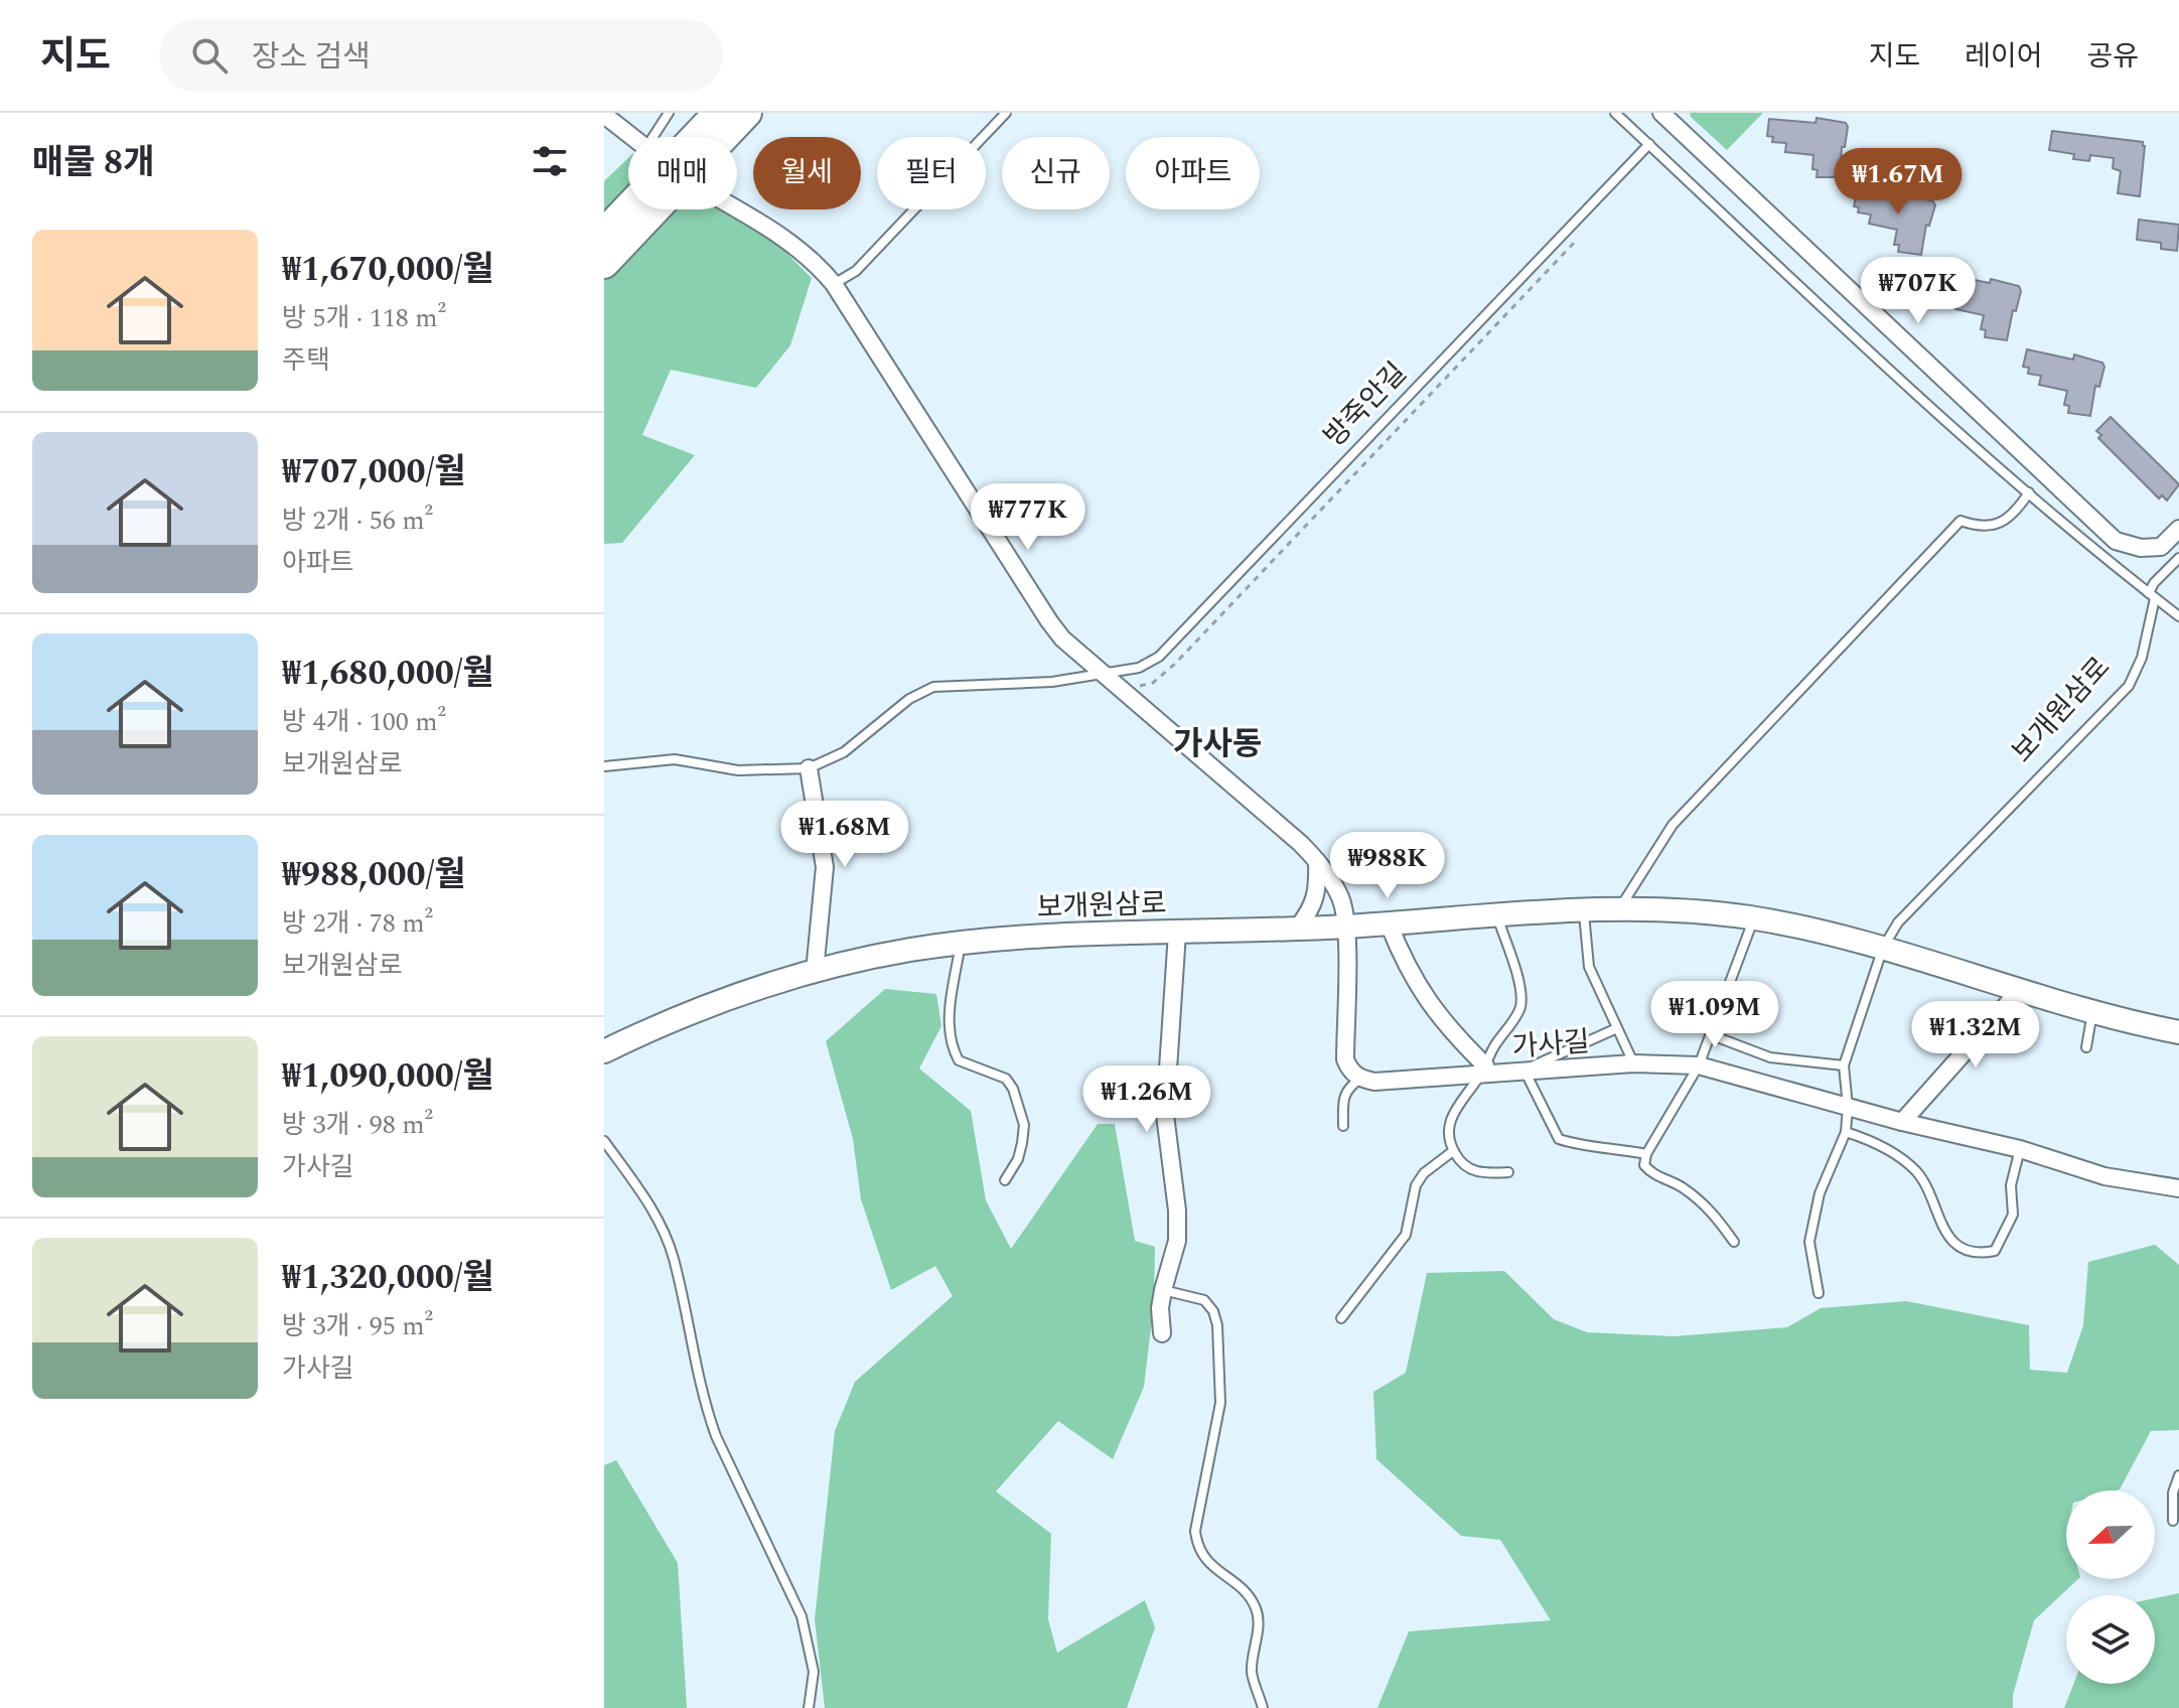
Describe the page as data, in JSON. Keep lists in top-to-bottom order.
{
  "streets": {
    "main road": ["보개원삼로"],
    "street": ["가사길"],
    "lane": ["방죽안길"]
  },
  "districts": ["가사동"],
  "north": "left",
  "page": {
    "header": "지도",
    "search": "장소 검색",
    "nav": ["지도", "레이어", "공유"],
    "heading": "매물 8개",
    "chip": [
      "매매",
      "월세",
      "필터",
      "신규",
      "아파트"
    ],
    "price": [
      "₩1.67M",
      "₩707K",
      "₩777K",
      "₩1.68M",
      "₩988K",
      "₩1.09M",
      "₩1.32M",
      "₩1.26M"
    ],
    "list": [
      {
        "name": "₩1,670,000/월",
        "note": "방 5개 · 118 m² · 주택"
      },
      {
        "name": "₩707,000/월",
        "note": "방 2개 · 56 m² · 아파트"
      },
      {
        "name": "₩1,680,000/월",
        "note": "방 4개 · 100 m² · 보개원삼로"
      },
      {
        "name": "₩988,000/월",
        "note": "방 2개 · 78 m² · 보개원삼로"
      },
      {
        "name": "₩1,090,000/월",
        "note": "방 3개 · 98 m² · 가사길"
      },
      {
        "name": "₩1,320,000/월",
        "note": "방 3개 · 95 m² · 가사길"
      }
    ]
  }
}
